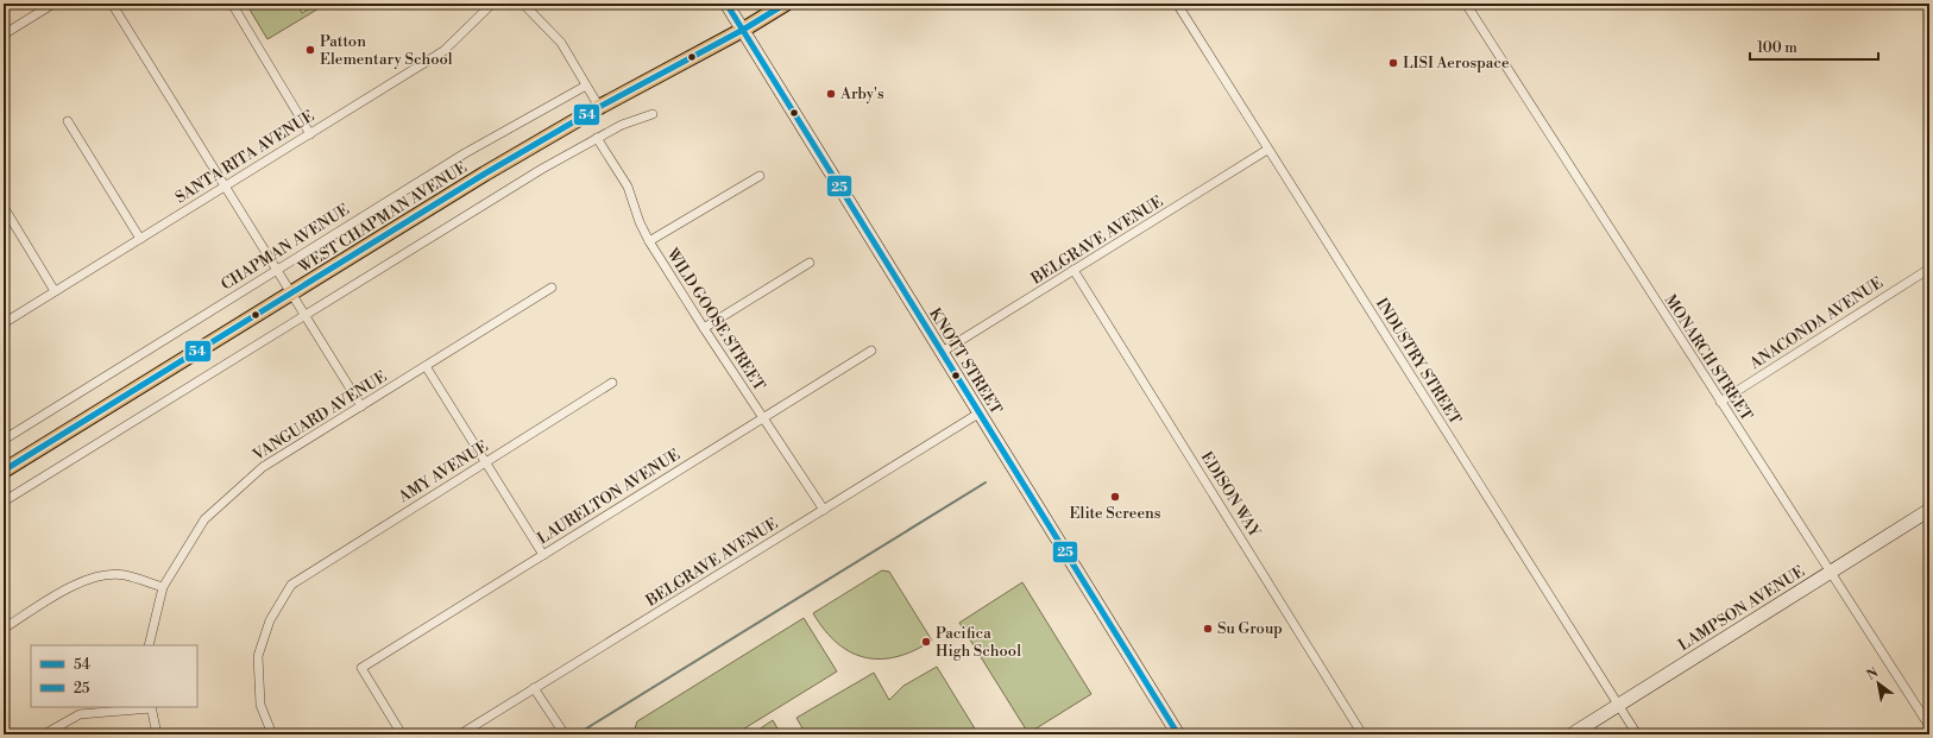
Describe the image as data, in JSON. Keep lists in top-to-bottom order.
{
  "streets": {
    "main road": ["WEST CHAPMAN AVENUE", "KNOTT STREET", "LAMPSON AVENUE"],
    "street": [
      "SANTA RITA AVENUE",
      "BELGRAVE AVENUE",
      "CHAPMAN AVENUE",
      "WILD GOOSE STREET",
      "ANACONDA AVENUE",
      "MONARCH STREET",
      "INDUSTRY STREET",
      "VANGUARD AVENUE",
      "AMY AVENUE",
      "EDISON WAY",
      "LAURELTON AVENUE"
    ]
  },
  "crossings": [
    ["WEST CHAPMAN AVENUE", "KNOTT STREET"],
    ["BELGRAVE AVENUE", "WILD GOOSE STREET"],
    ["BELGRAVE AVENUE", "KNOTT STREET"],
    ["BELGRAVE AVENUE", "INDUSTRY STREET"],
    ["BELGRAVE AVENUE", "EDISON WAY"],
    ["WILD GOOSE STREET", "LAURELTON AVENUE"],
    ["ANACONDA AVENUE", "MONARCH STREET"],
    ["MONARCH STREET", "LAMPSON AVENUE"],
    ["INDUSTRY STREET", "LAMPSON AVENUE"]
  ],
  "places": [
    "Patton Elementary School",
    "LISI Aerospace",
    "Arby's",
    "Elite Screens",
    "Su Group",
    "Pacifica High School"
  ],
  "lines": ["transit line 54", "transit line 25"],
  "legend": ["54", "25"],
  "scale_bar": "100 m",
  "north": "top left"
}
